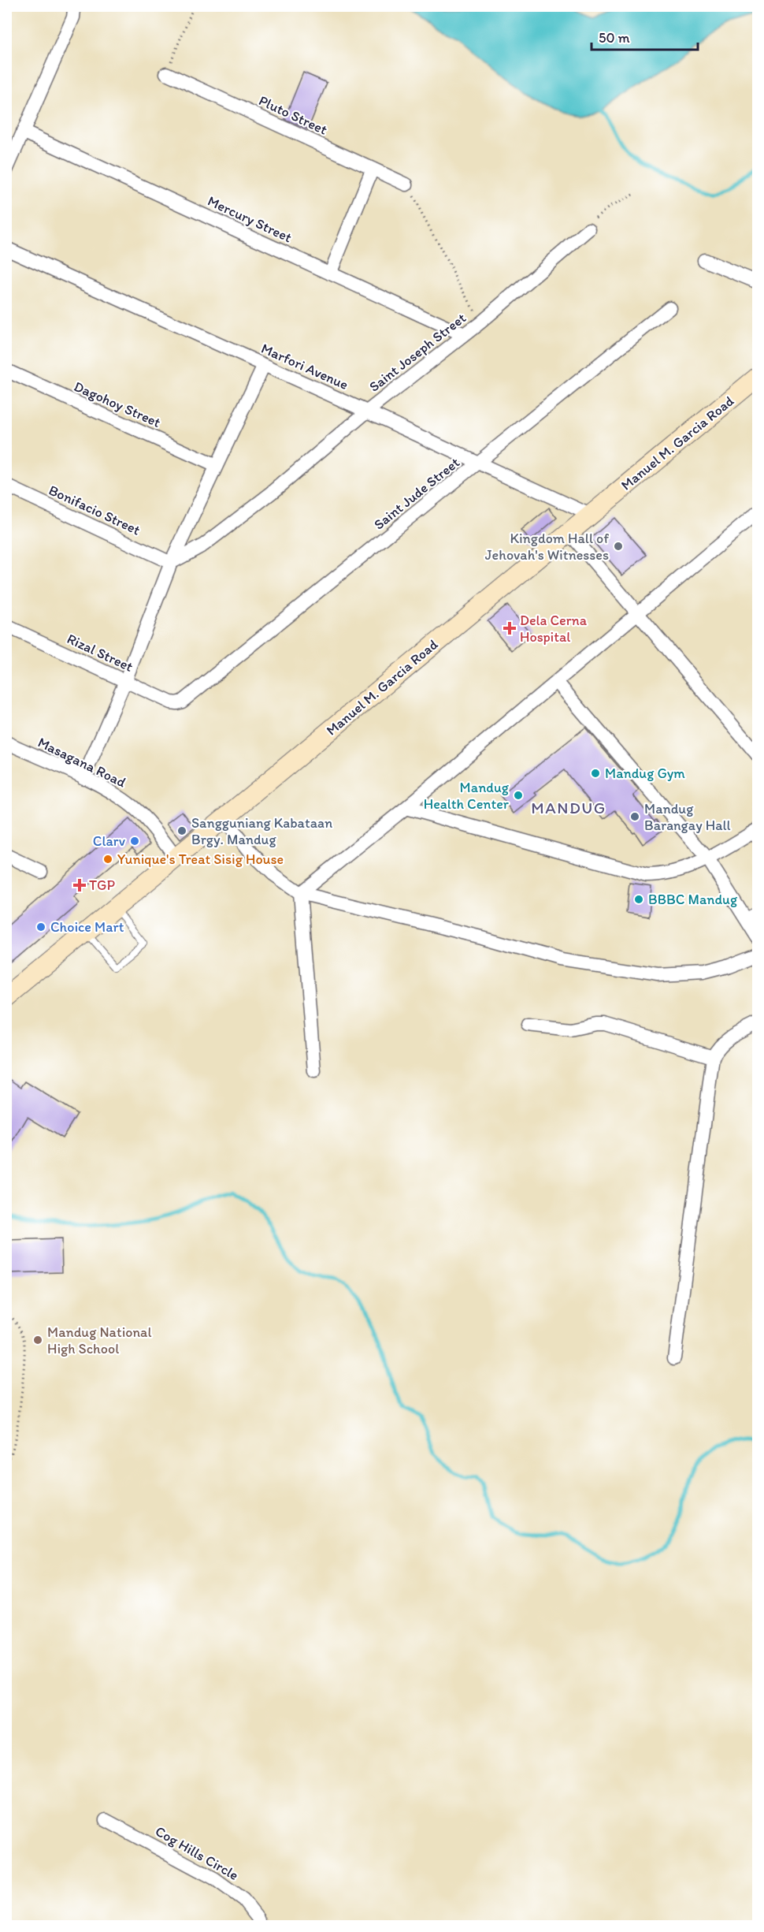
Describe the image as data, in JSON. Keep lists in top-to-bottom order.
{
  "streets": {
    "main road": ["Manuel M. Garcia Road"],
    "street": [
      "Pluto Street",
      "Mercury Street",
      "Saint Joseph Street",
      "Marfori Avenue",
      "Dagohoy Street",
      "Saint Jude Street",
      "Bonifacio Street",
      "Rizal Street",
      "Masagana Road",
      "Cog Hills Circle"
    ]
  },
  "crossings": [
    ["Mercury Street", "Saint Joseph Street"],
    ["Saint Joseph Street", "Marfori Avenue"],
    ["Saint Joseph Street", "Bonifacio Street"],
    ["Marfori Avenue", "Manuel M. Garcia Road"],
    ["Marfori Avenue", "Saint Jude Street"],
    ["Manuel M. Garcia Road", "Masagana Road"],
    ["Saint Jude Street", "Rizal Street"]
  ],
  "districts": ["MANDUG"],
  "places": {
    "other": [
      "Kingdom Hall of Jehovah's Witnesses",
      "Mandug Gym",
      "Mandug Health Center",
      "Mandug Barangay Hall",
      "Sangguniang Kabataan Brgy. Mandug",
      "Clarv",
      "Yunique's Treat Sisig House",
      "BBBC Mandug",
      "Choice Mart",
      "Mandug National High School"
    ],
    "health": ["Dela Cerna Hospital", "TGP"]
  },
  "scale_bar": "50 m"
}
